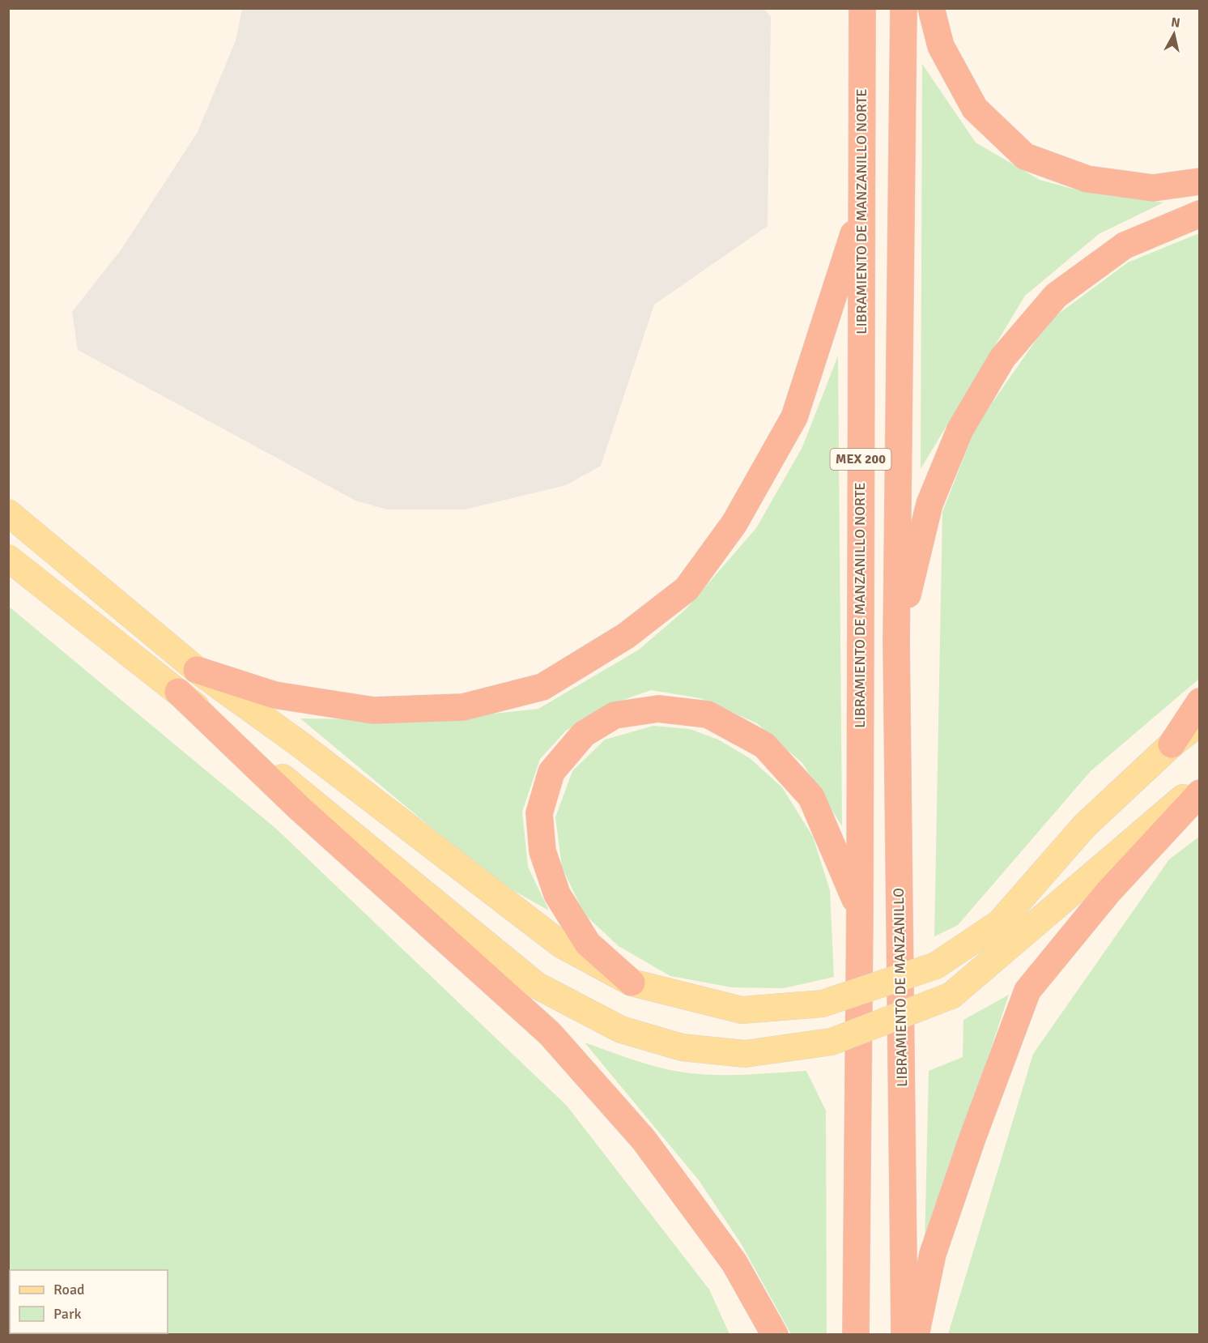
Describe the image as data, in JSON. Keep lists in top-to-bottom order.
{
  "streets": {
    "highway": ["LIBRAMIENTO DE MANZANILLO NORTE", "MEX 200", "LIBRAMIENTO DE MANZANILLO"]
  },
  "crossings": [
    ["MEX 200", "LIBRAMIENTO DE MANZANILLO"]
  ],
  "legend": ["Road", "Park"],
  "north": "top"
}
